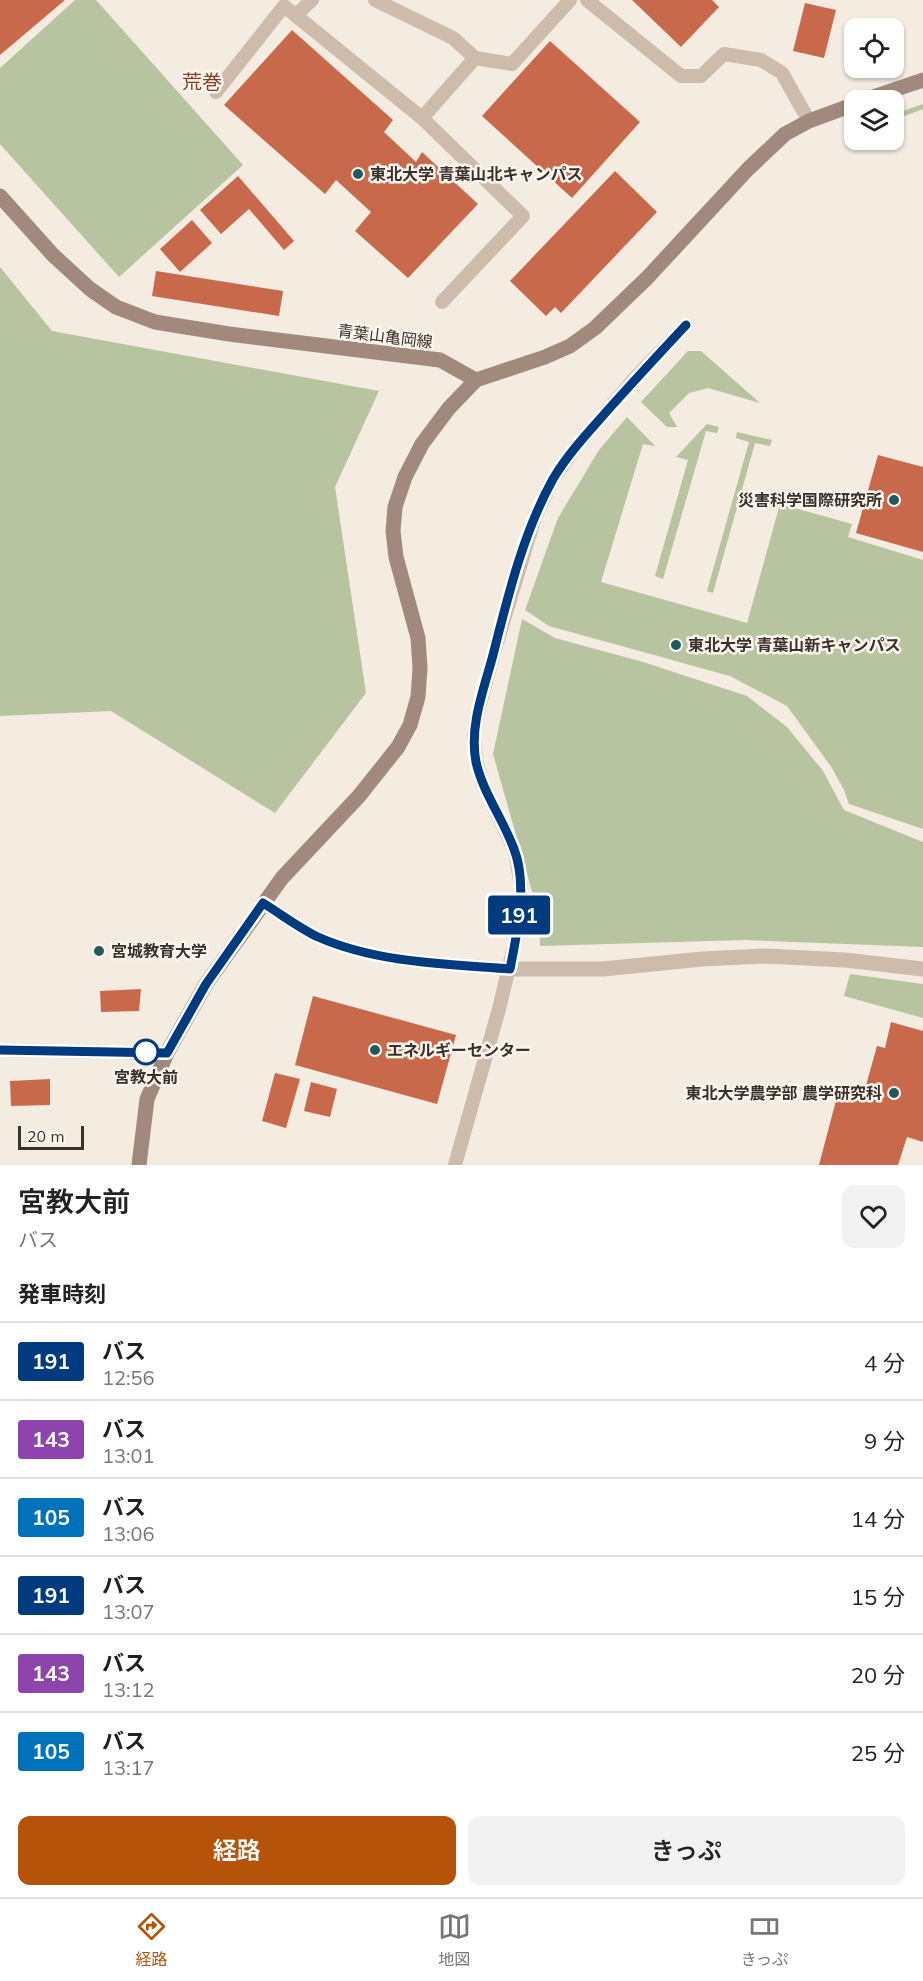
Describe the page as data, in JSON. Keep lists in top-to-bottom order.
{
  "streets": {
    "street": ["青葉山亀岡線"]
  },
  "districts": ["荒巻"],
  "places": [
    "東北大学 青葉山北キャンパス",
    "災害科学国際研究所",
    "東北大学 青葉山新キャンパス",
    "宮城教育大学",
    "エネルギーセンター",
    "宮教大前",
    "東北大学農学部 農学研究科"
  ],
  "lines": ["bus line 191"],
  "scale_bar": "20 m",
  "page": {
    "on_map": "191",
    "scale": "20 m",
    "heading": [
      ["宮教大前", "バス"],
      "発車時刻"
    ],
    "list": [
      {
        "mark": "191",
        "name": "バス",
        "note": "12:56",
        "value": "4 分"
      },
      {
        "mark": "143",
        "name": "バス",
        "note": "13:01",
        "value": "9 分"
      },
      {
        "mark": "105",
        "name": "バス",
        "note": "13:06",
        "value": "14 分"
      },
      {
        "mark": "191",
        "name": "バス",
        "note": "13:07",
        "value": "15 分"
      },
      {
        "mark": "143",
        "name": "バス",
        "note": "13:12",
        "value": "20 分"
      },
      {
        "mark": "105",
        "name": "バス",
        "note": "13:17",
        "value": "25 分"
      }
    ],
    "buttons": ["経路", "きっぷ"],
    "tabs": ["経路", "地図", "きっぷ"]
  }
}
